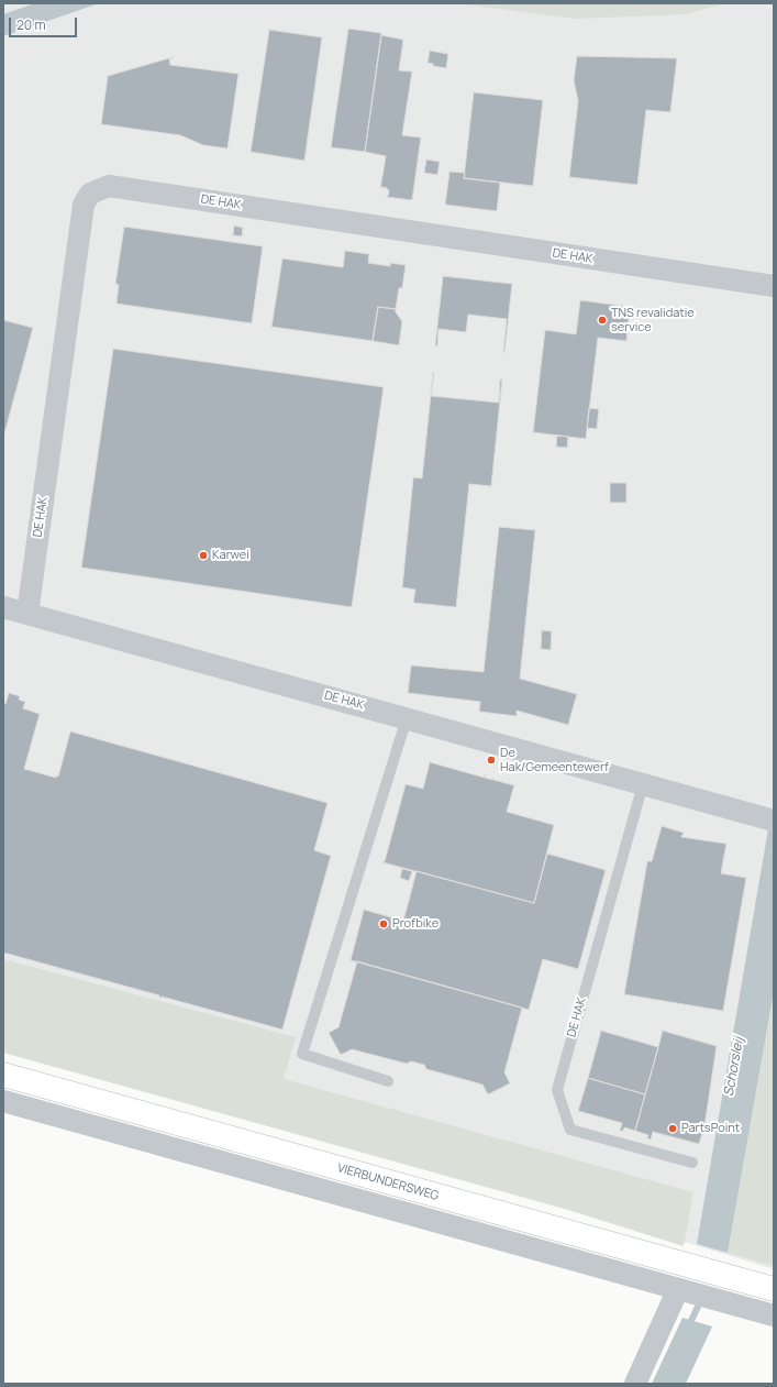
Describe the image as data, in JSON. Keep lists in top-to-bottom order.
{
  "streets": {
    "main road": ["VIERBUNDERSWEG"],
    "street": ["DE HAK"]
  },
  "water": ["Schorsleij"],
  "places": [
    "TNS revalidatie service",
    "Karwei",
    "De Hak/Gemeentewerf",
    "Profbike",
    "PartsPoint"
  ],
  "scale_bar": "20 m"
}
